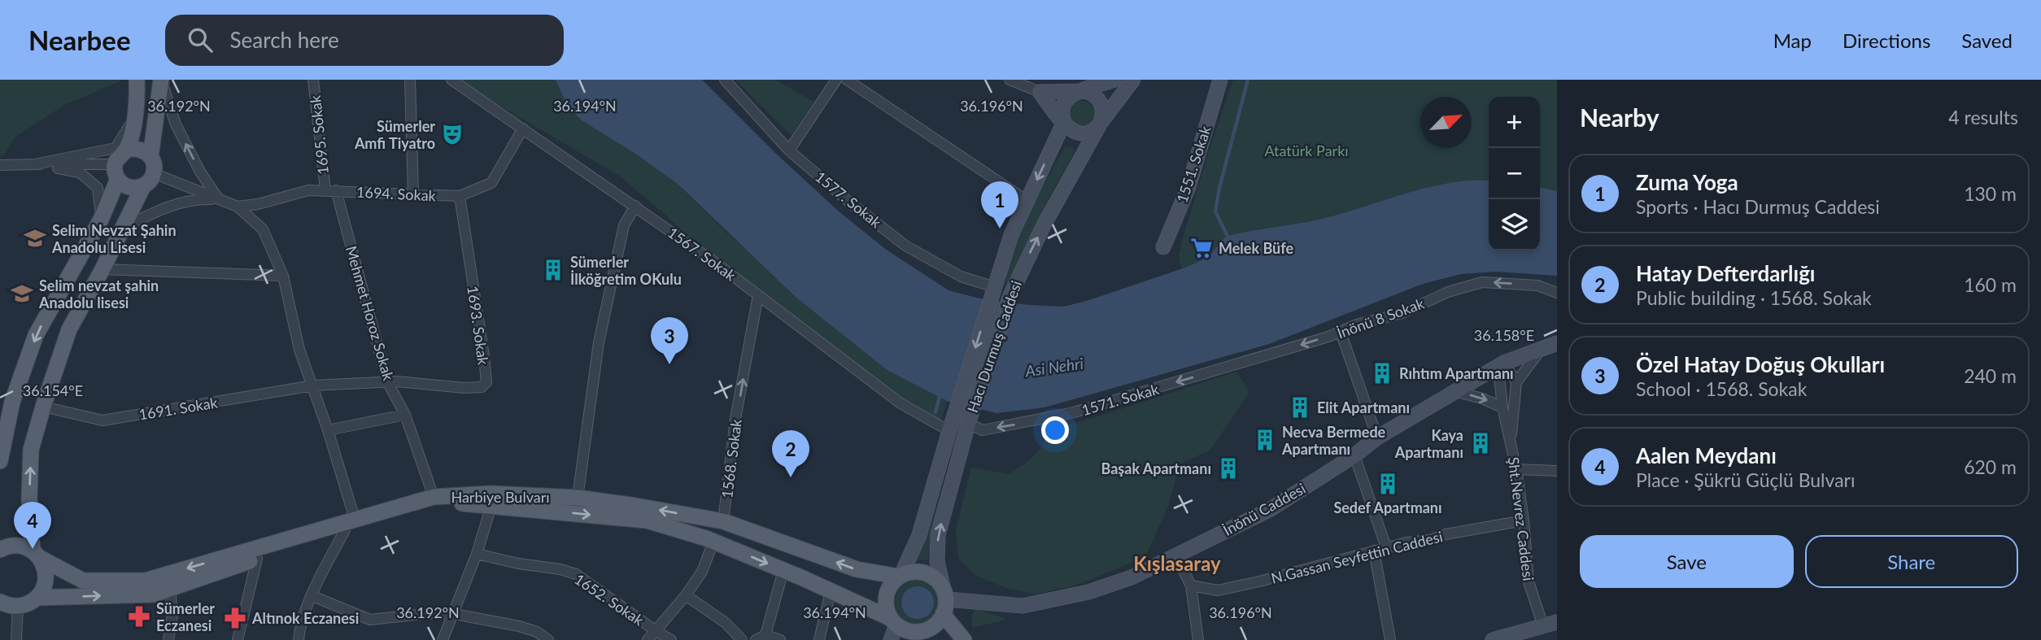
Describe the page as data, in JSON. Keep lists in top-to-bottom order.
{
  "streets": {
    "main road": [
      "1551. Sokak",
      "Hacı Durmuş Caddesi",
      "Harbiye Bulvarı",
      "İnönü Caddesi"
    ],
    "street": [
      "1695. Sokak",
      "1694. Sokak",
      "1577. Sokak",
      "1567. Sokak",
      "Mehmet Horoz Sokak",
      "İnönü 8 Sokak",
      "1693. Sokak",
      "1571. Sokak",
      "1691. Sokak",
      "1568. Sokak",
      "Şht.Nevrez Caddesi",
      "N.Gassan Seyfettin Caddesi",
      "1652. Sokak"
    ]
  },
  "crossings": [
    ["1695. Sokak", "1694. Sokak"],
    ["1695. Sokak", "Mehmet Horoz Sokak"],
    ["1694. Sokak", "1567. Sokak"],
    ["1694. Sokak", "Mehmet Horoz Sokak"],
    ["1694. Sokak", "1693. Sokak"],
    ["1577. Sokak", "Hacı Durmuş Caddesi"],
    ["1567. Sokak", "Hacı Durmuş Caddesi"],
    ["1567. Sokak", "1568. Sokak"],
    ["Mehmet Horoz Sokak", "1693. Sokak"],
    ["Mehmet Horoz Sokak", "Harbiye Bulvarı"],
    ["İnönü 8 Sokak", "1571. Sokak"],
    ["1693. Sokak", "1691. Sokak"],
    ["Hacı Durmuş Caddesi", "1571. Sokak"],
    ["Hacı Durmuş Caddesi", "Harbiye Bulvarı"],
    ["Hacı Durmuş Caddesi", "İnönü Caddesi"],
    ["1568. Sokak", "Harbiye Bulvarı"],
    ["Harbiye Bulvarı", "İnönü Caddesi"],
    ["İnönü Caddesi", "Şht.Nevrez Caddesi"],
    ["Şht.Nevrez Caddesi", "N.Gassan Seyfettin Caddesi"]
  ],
  "one_way": ["İnönü 8 Sokak", "1571. Sokak", "1568. Sokak"],
  "districts": ["Kışlasaray"],
  "water": ["Asi Nehri"],
  "parks": ["Atatürk Parkı"],
  "places": {
    "theatre": ["Sümerler Amfi Tiyatro"],
    "school or university": ["Selim Nevzat Şahin Anadolu Lisesi", "Selim nevzat şahin Anadolu lisesi"],
    "supermarket": ["Melek Büfe"],
    "building": [
      "Sümerler İlköğretim OKulu",
      "Rıhtım Apartmanı",
      "Elit Apartmanı",
      "Necva Bermede Apartmanı",
      "Kaya Apartmanı",
      "Başak Apartmanı",
      "Sedef Apartmanı"
    ],
    "pharmacy": ["Sümerler Eczanesi", "Altınok Eczanesi"]
  },
  "north": "top right",
  "page": {
    "header": "Nearbee",
    "search": "Search here",
    "nav": ["Map", "Directions", "Saved"],
    "heading": ["Nearby", "4 results"],
    "map_buttons": ["+", "−"],
    "list": [
      {
        "mark": "1",
        "name": "Zuma Yoga",
        "note": "Sports · Hacı Durmuş Caddesi",
        "value": "130 m"
      },
      {
        "mark": "2",
        "name": "Hatay Defterdarlığı",
        "note": "Public building · 1568. Sokak",
        "value": "160 m"
      },
      {
        "mark": "3",
        "name": "Özel Hatay Doğuş Okulları",
        "note": "School · 1568. Sokak",
        "value": "240 m"
      },
      {
        "mark": "4",
        "name": "Aalen Meydanı",
        "note": "Place · Şükrü Güçlü Bulvarı",
        "value": "620 m"
      }
    ],
    "pins": [
      "1",
      "3",
      "2",
      "4"
    ],
    "buttons": ["Save", "Share"]
  },
  "coordinates": [
    "36.192°N",
    "36.194°N",
    "36.196°N",
    "36.158°E",
    "36.154°E"
  ]
}
